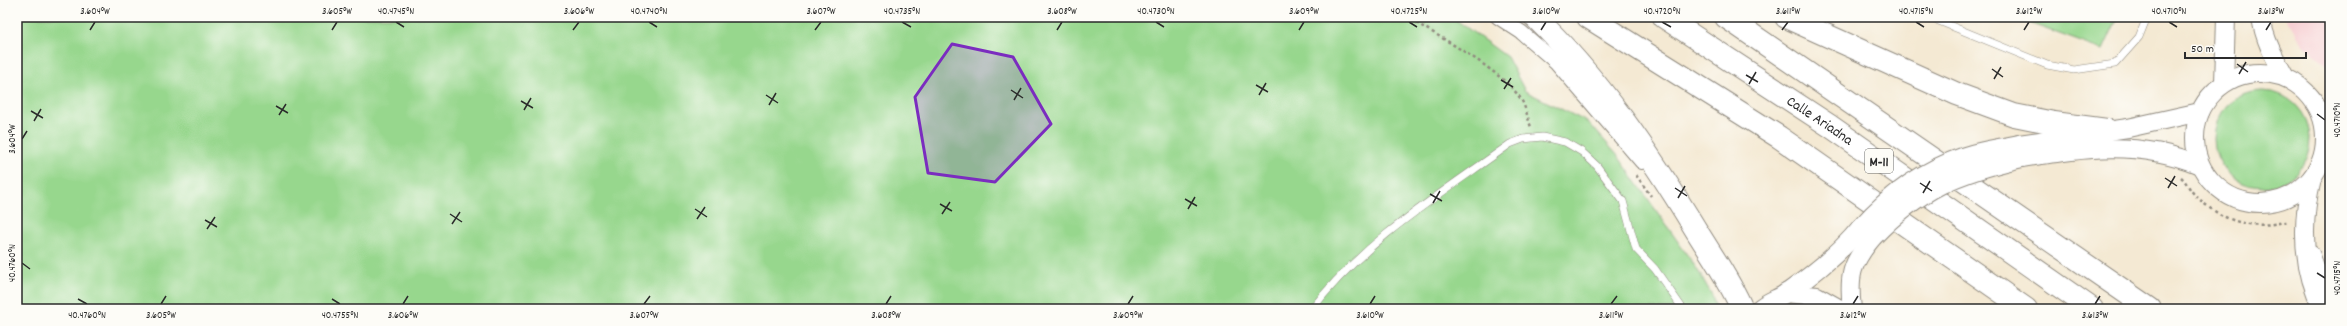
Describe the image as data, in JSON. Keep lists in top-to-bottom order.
{
  "streets": {
    "highway": ["Calle Ariadna", "M-11"]
  },
  "scale_bar": "50 m",
  "coordinates": [
    "3.604°W",
    "3.605°W",
    "40.4745°N",
    "3.606°W",
    "40.4740°N",
    "3.607°W",
    "40.4735°N",
    "3.608°W",
    "40.4730°N",
    "3.609°W",
    "40.4725°N",
    "3.610°W",
    "40.4720°N",
    "3.611°W",
    "40.4715°N",
    "3.612°W",
    "40.4710°N",
    "3.613°W",
    "40.4760°N",
    "40.4755°N"
  ]
}
